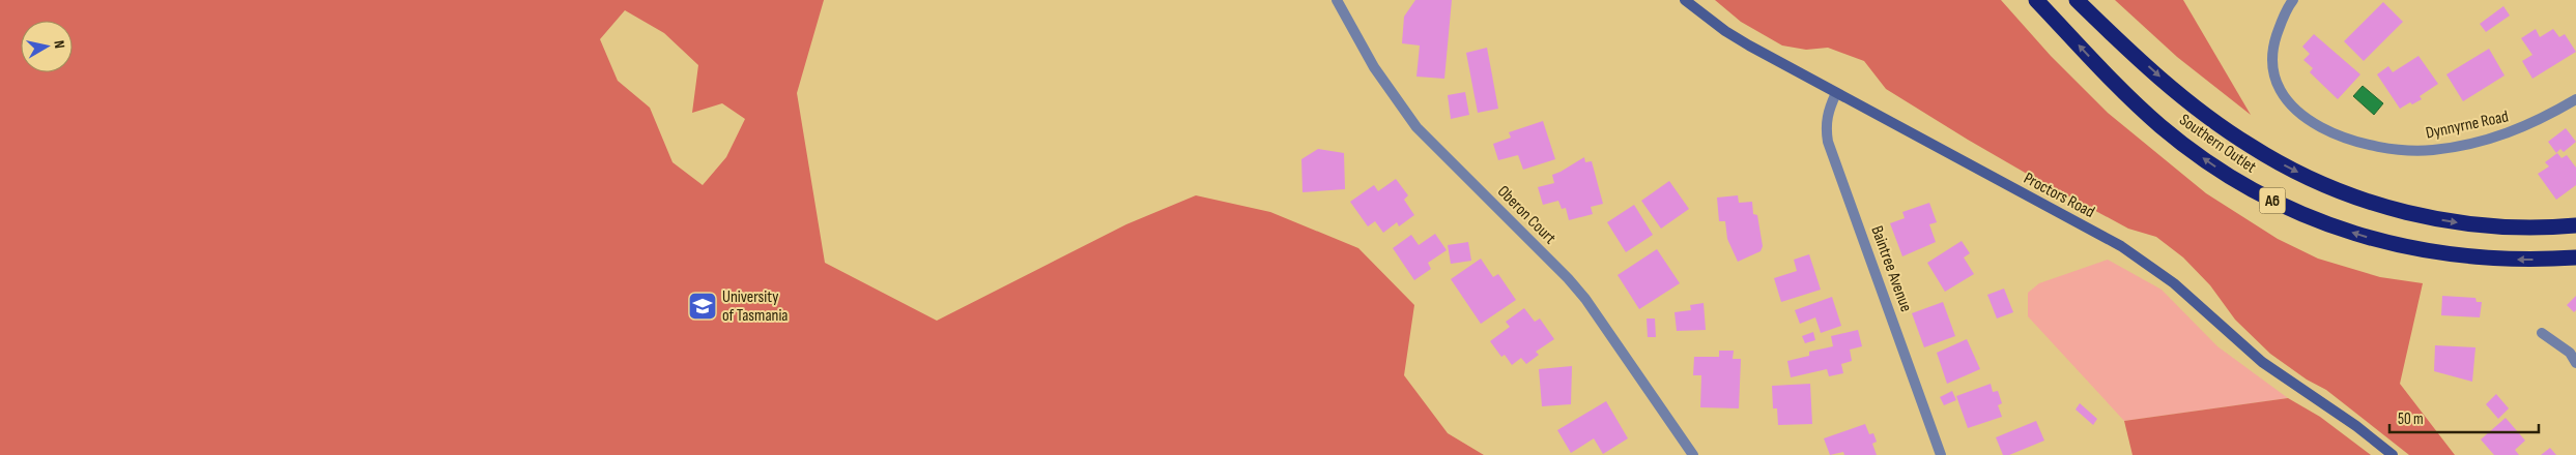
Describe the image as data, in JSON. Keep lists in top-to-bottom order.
{
  "streets": {
    "highway": ["Southern Outlet", "A6"],
    "street": [
      "Dynnyrne Road",
      "Proctors Road",
      "Oberon Court",
      "Baintree Avenue"
    ]
  },
  "crossings": [
    ["Proctors Road", "Baintree Avenue"]
  ],
  "places": {
    "school or university": ["University of Tasmania"]
  },
  "scale_bar": "50 m",
  "north": "right"
}
